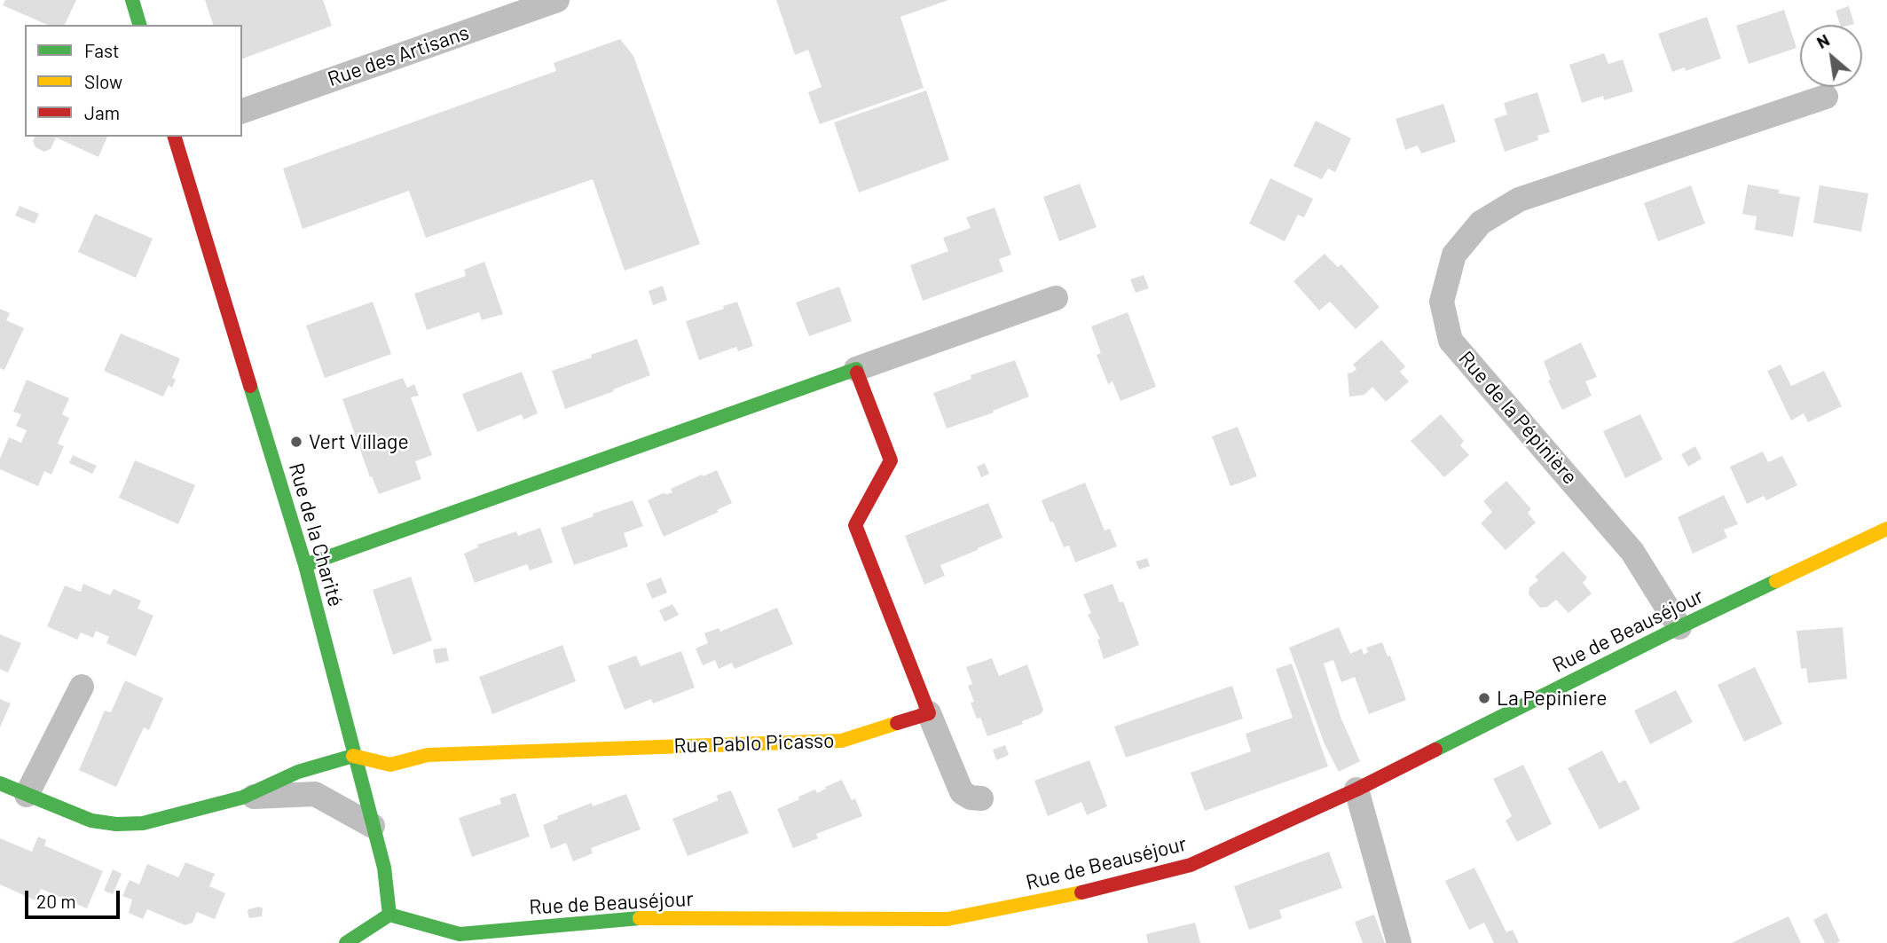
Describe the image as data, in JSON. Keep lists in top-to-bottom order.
{
  "streets": {
    "street": [
      "Rue des Artisans",
      "Rue de la Pépinière",
      "Rue de la Charité",
      "Rue de Beauséjour",
      "Rue Pablo Picasso"
    ]
  },
  "crossings": [
    ["Rue de la Pépinière", "Rue de Beauséjour"],
    ["Rue de la Charité", "Rue de Beauséjour"],
    ["Rue de la Charité", "Rue Pablo Picasso"]
  ],
  "places": ["Vert Village", "La Pepiniere"],
  "legend": ["Fast", "Slow", "Jam"],
  "scale_bar": "20 m",
  "north": "top left"
}
